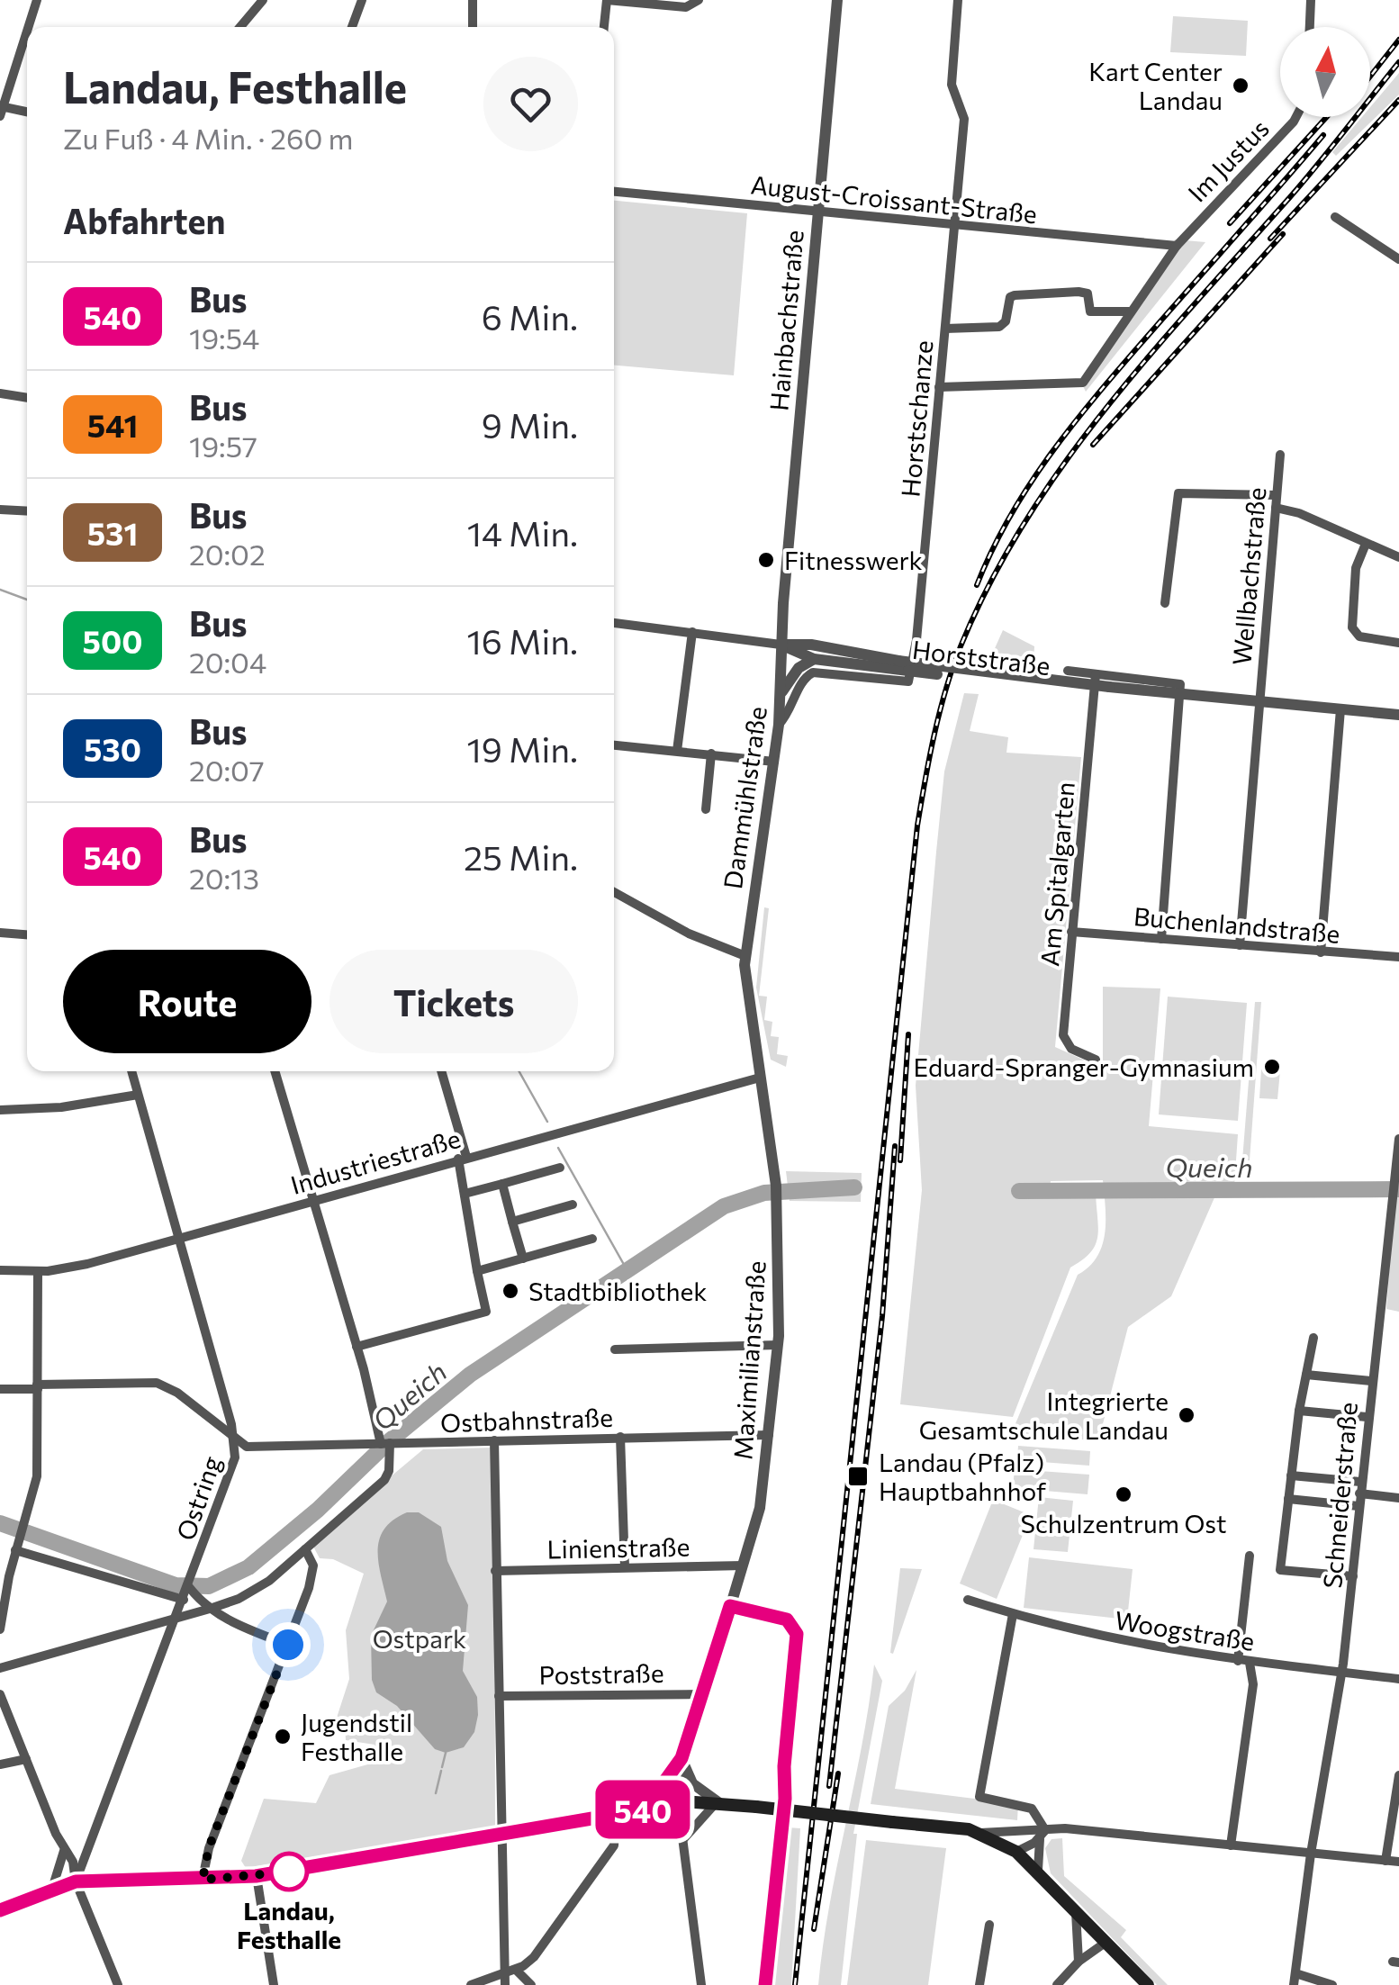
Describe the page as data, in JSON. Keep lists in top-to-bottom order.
{
  "streets": {
    "street": [
      "Im Justus",
      "August-Croissant-Straße",
      "Hainbachstraße",
      "Horstschanze",
      "Wellbachstraße",
      "Horststraße",
      "Dammühlstraße",
      "Am Spitalgarten",
      "Buchenlandstraße",
      "Industriestraße",
      "Maximilianstraße",
      "Ostbahnstraße",
      "Schneiderstraße",
      "Ostring",
      "Linienstraße",
      "Woogstraße",
      "Poststraße"
    ]
  },
  "crossings": [
    ["Im Justus", "August-Croissant-Straße"],
    ["Im Justus", "Horstschanze"],
    ["August-Croissant-Straße", "Hainbachstraße"],
    ["August-Croissant-Straße", "Horstschanze"],
    ["Hainbachstraße", "Horststraße"],
    ["Hainbachstraße", "Dammühlstraße"],
    ["Horstschanze", "Dammühlstraße"],
    ["Wellbachstraße", "Horststraße"],
    ["Wellbachstraße", "Buchenlandstraße"],
    ["Horststraße", "Dammühlstraße"],
    ["Horststraße", "Am Spitalgarten"],
    ["Dammühlstraße", "Maximilianstraße"],
    ["Am Spitalgarten", "Buchenlandstraße"],
    ["Industriestraße", "Maximilianstraße"],
    ["Industriestraße", "Ostring"],
    ["Maximilianstraße", "Ostbahnstraße"],
    ["Maximilianstraße", "Linienstraße"],
    ["Maximilianstraße", "Poststraße"],
    ["Ostbahnstraße", "Ostring"],
    ["Schneiderstraße", "Woogstraße"]
  ],
  "water": ["Queich"],
  "parks": ["Ostpark"],
  "places": {
    "other": [
      "Kart Center Landau",
      "Fitnesswerk",
      "Eduard-Spranger-Gymnasium",
      "Stadtbibliothek",
      "Integrierte Gesamtschule Landau",
      "Schulzentrum Ost",
      "Jugendstil Festhalle",
      "Landau, Festhalle"
    ],
    "transit": ["Landau (Pfalz) Hauptbahnhof"]
  },
  "lines": ["bus line 540"],
  "north": "top",
  "page": {
    "on_map": "540",
    "heading": [
      ["Landau, Festhalle", "Zu Fuß · 4 Min. · 260 m"],
      "Abfahrten"
    ],
    "list": [
      {
        "mark": "540",
        "name": "Bus",
        "note": "19:54",
        "value": "6 Min."
      },
      {
        "mark": "541",
        "name": "Bus",
        "note": "19:57",
        "value": "9 Min."
      },
      {
        "mark": "531",
        "name": "Bus",
        "note": "20:02",
        "value": "14 Min."
      },
      {
        "mark": "500",
        "name": "Bus",
        "note": "20:04",
        "value": "16 Min."
      },
      {
        "mark": "530",
        "name": "Bus",
        "note": "20:07",
        "value": "19 Min."
      },
      {
        "mark": "540",
        "name": "Bus",
        "note": "20:13",
        "value": "25 Min."
      }
    ],
    "buttons": ["Route", "Tickets"]
  }
}
